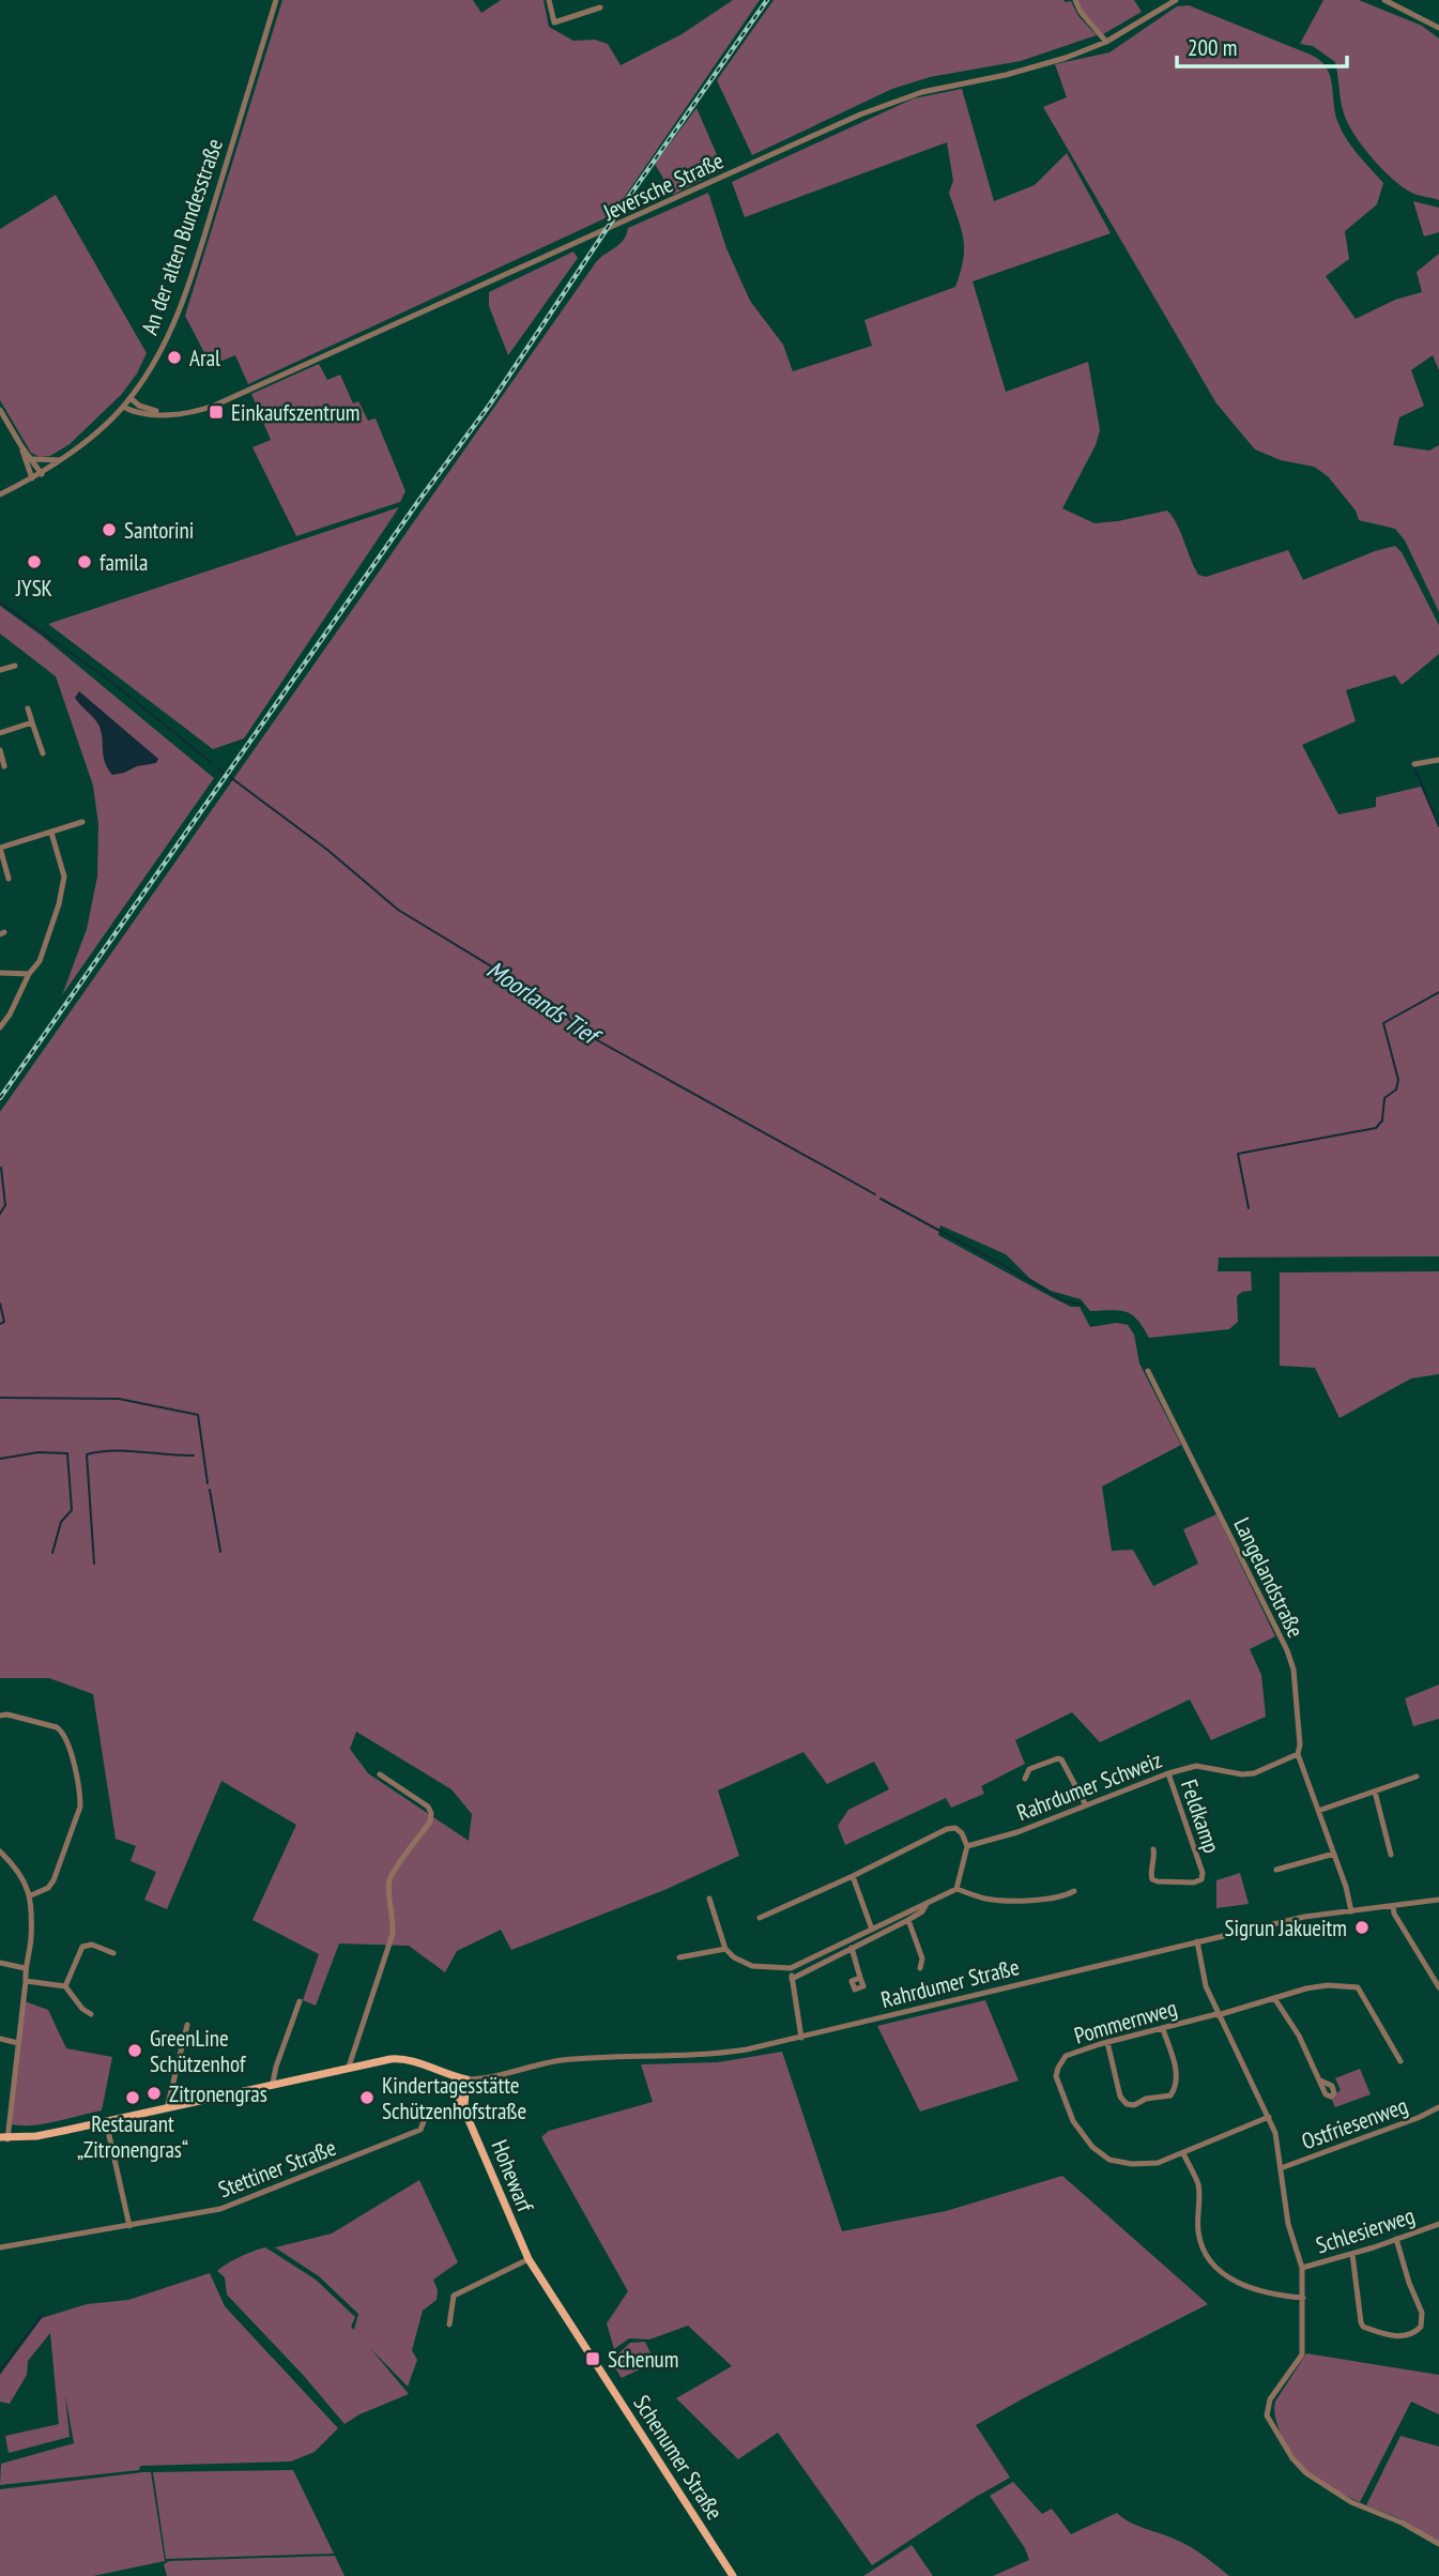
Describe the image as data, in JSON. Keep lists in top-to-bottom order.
{
  "streets": {
    "main road": ["Hohewarf", "Schenumer Straße"],
    "street": [
      "Jeversche Straße",
      "An der alten Bundesstraße",
      "Langelandstraße",
      "Rahrdumer Schweiz",
      "Feldkamp",
      "Rahrdumer Straße",
      "Pommernweg",
      "Ostfriesenweg",
      "Stettiner Straße",
      "Schlesierweg"
    ]
  },
  "crossings": [
    ["Jeversche Straße", "An der alten Bundesstraße"],
    ["Langelandstraße", "Rahrdumer Schweiz"],
    ["Langelandstraße", "Rahrdumer Straße"],
    ["Rahrdumer Schweiz", "Feldkamp"],
    ["Rahrdumer Straße", "Hohewarf"],
    ["Hohewarf", "Schenumer Straße"]
  ],
  "water": ["Moorlands Tief"],
  "places": {
    "other": [
      "Aral",
      "Santorini",
      "JYSK",
      "famila",
      "Sigrun Jakueitm",
      "GreenLine Schützenhof",
      "Zitronengras",
      "Restaurant „Zitronengras“",
      "Kindertagesstätte Schützenhofstraße"
    ],
    "transit": ["Einkaufszentrum", "Schenum"]
  },
  "scale_bar": "200 m"
}
